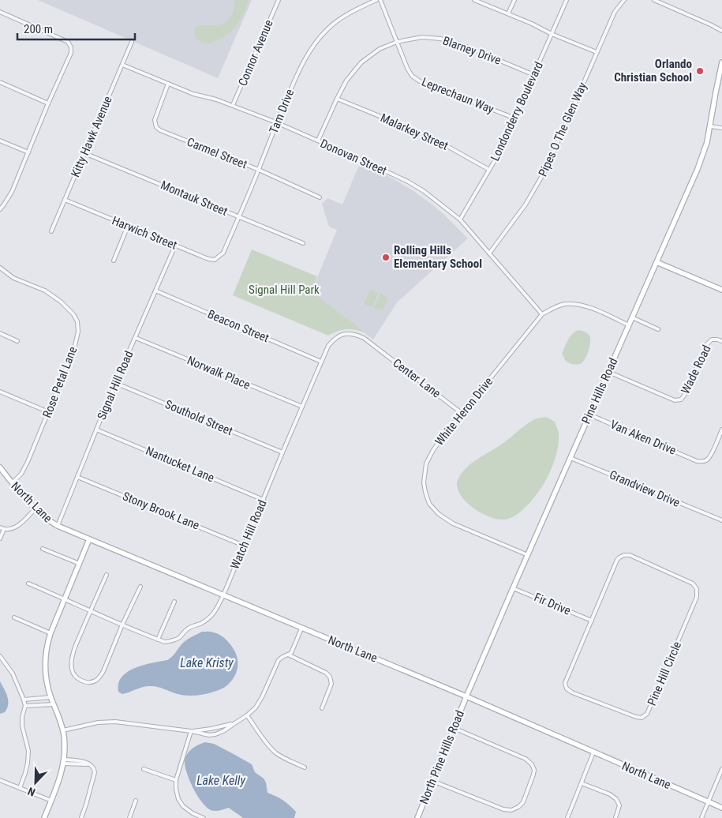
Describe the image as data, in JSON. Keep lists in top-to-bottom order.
{
  "streets": {
    "street": [
      "Blarney Drive",
      "Connor Avenue",
      "Leprechaun Way",
      "Tam Drive",
      "Londonderry Boulevard",
      "Pipes O The Glen Way",
      "Malarkey Street",
      "Kitty Hawk Avenue",
      "Carmel Street",
      "Donovan Street",
      "Montauk Street",
      "Harwich Street",
      "Beacon Street",
      "Wade Road",
      "Norwalk Place",
      "Center Lane",
      "Rose Petal Lane",
      "Signal Hill Road",
      "Pine Hills Road",
      "White Heron Drive",
      "Southold Street",
      "Van Aken Drive",
      "Nantucket Lane",
      "Grandview Drive",
      "North Lane",
      "Stony Brook Lane",
      "Watch Hill Road",
      "Fir Drive",
      "Pine Hill Circle",
      "North Pine Hills Road"
    ]
  },
  "crossings": [
    ["Blarney Drive", "Leprechaun Way"],
    ["Blarney Drive", "Londonderry Boulevard"],
    ["Blarney Drive", "Malarkey Street"],
    ["Blarney Drive", "Donovan Street"],
    ["Connor Avenue", "Donovan Street"],
    ["Leprechaun Way", "Londonderry Boulevard"],
    ["Tam Drive", "Carmel Street"],
    ["Tam Drive", "Donovan Street"],
    ["Tam Drive", "Montauk Street"],
    ["Tam Drive", "Harwich Street"],
    ["Londonderry Boulevard", "Malarkey Street"],
    ["Londonderry Boulevard", "Donovan Street"],
    ["Pipes O The Glen Way", "Donovan Street"],
    ["Kitty Hawk Avenue", "Donovan Street"],
    ["Kitty Hawk Avenue", "Montauk Street"],
    ["Kitty Hawk Avenue", "Harwich Street"],
    ["Carmel Street", "Donovan Street"],
    ["Donovan Street", "White Heron Drive"],
    ["Harwich Street", "Signal Hill Road"],
    ["Beacon Street", "Signal Hill Road"],
    ["Beacon Street", "Watch Hill Road"],
    ["Wade Road", "Pine Hills Road"],
    ["Norwalk Place", "Signal Hill Road"],
    ["Norwalk Place", "Watch Hill Road"],
    ["Center Lane", "White Heron Drive"],
    ["Center Lane", "Watch Hill Road"],
    ["Rose Petal Lane", "North Lane"],
    ["Signal Hill Road", "Southold Street"],
    ["Signal Hill Road", "Nantucket Lane"],
    ["Signal Hill Road", "North Lane"],
    ["Signal Hill Road", "Stony Brook Lane"],
    ["Pine Hills Road", "White Heron Drive"],
    ["Pine Hills Road", "Van Aken Drive"],
    ["Pine Hills Road", "Grandview Drive"],
    ["Pine Hills Road", "North Lane"],
    ["Pine Hills Road", "Fir Drive"],
    ["Pine Hills Road", "North Pine Hills Road"],
    ["Southold Street", "Watch Hill Road"],
    ["Nantucket Lane", "Watch Hill Road"],
    ["North Lane", "Watch Hill Road"],
    ["North Lane", "North Pine Hills Road"],
    ["Stony Brook Lane", "Watch Hill Road"],
    ["Fir Drive", "Pine Hill Circle"]
  ],
  "water": ["Lake Kristy", "Lake Kelly"],
  "parks": ["Signal Hill Park"],
  "places": ["Orlando Christian School", "Rolling Hills Elementary School"],
  "scale_bar": "200 m",
  "north": "bottom left"
}
